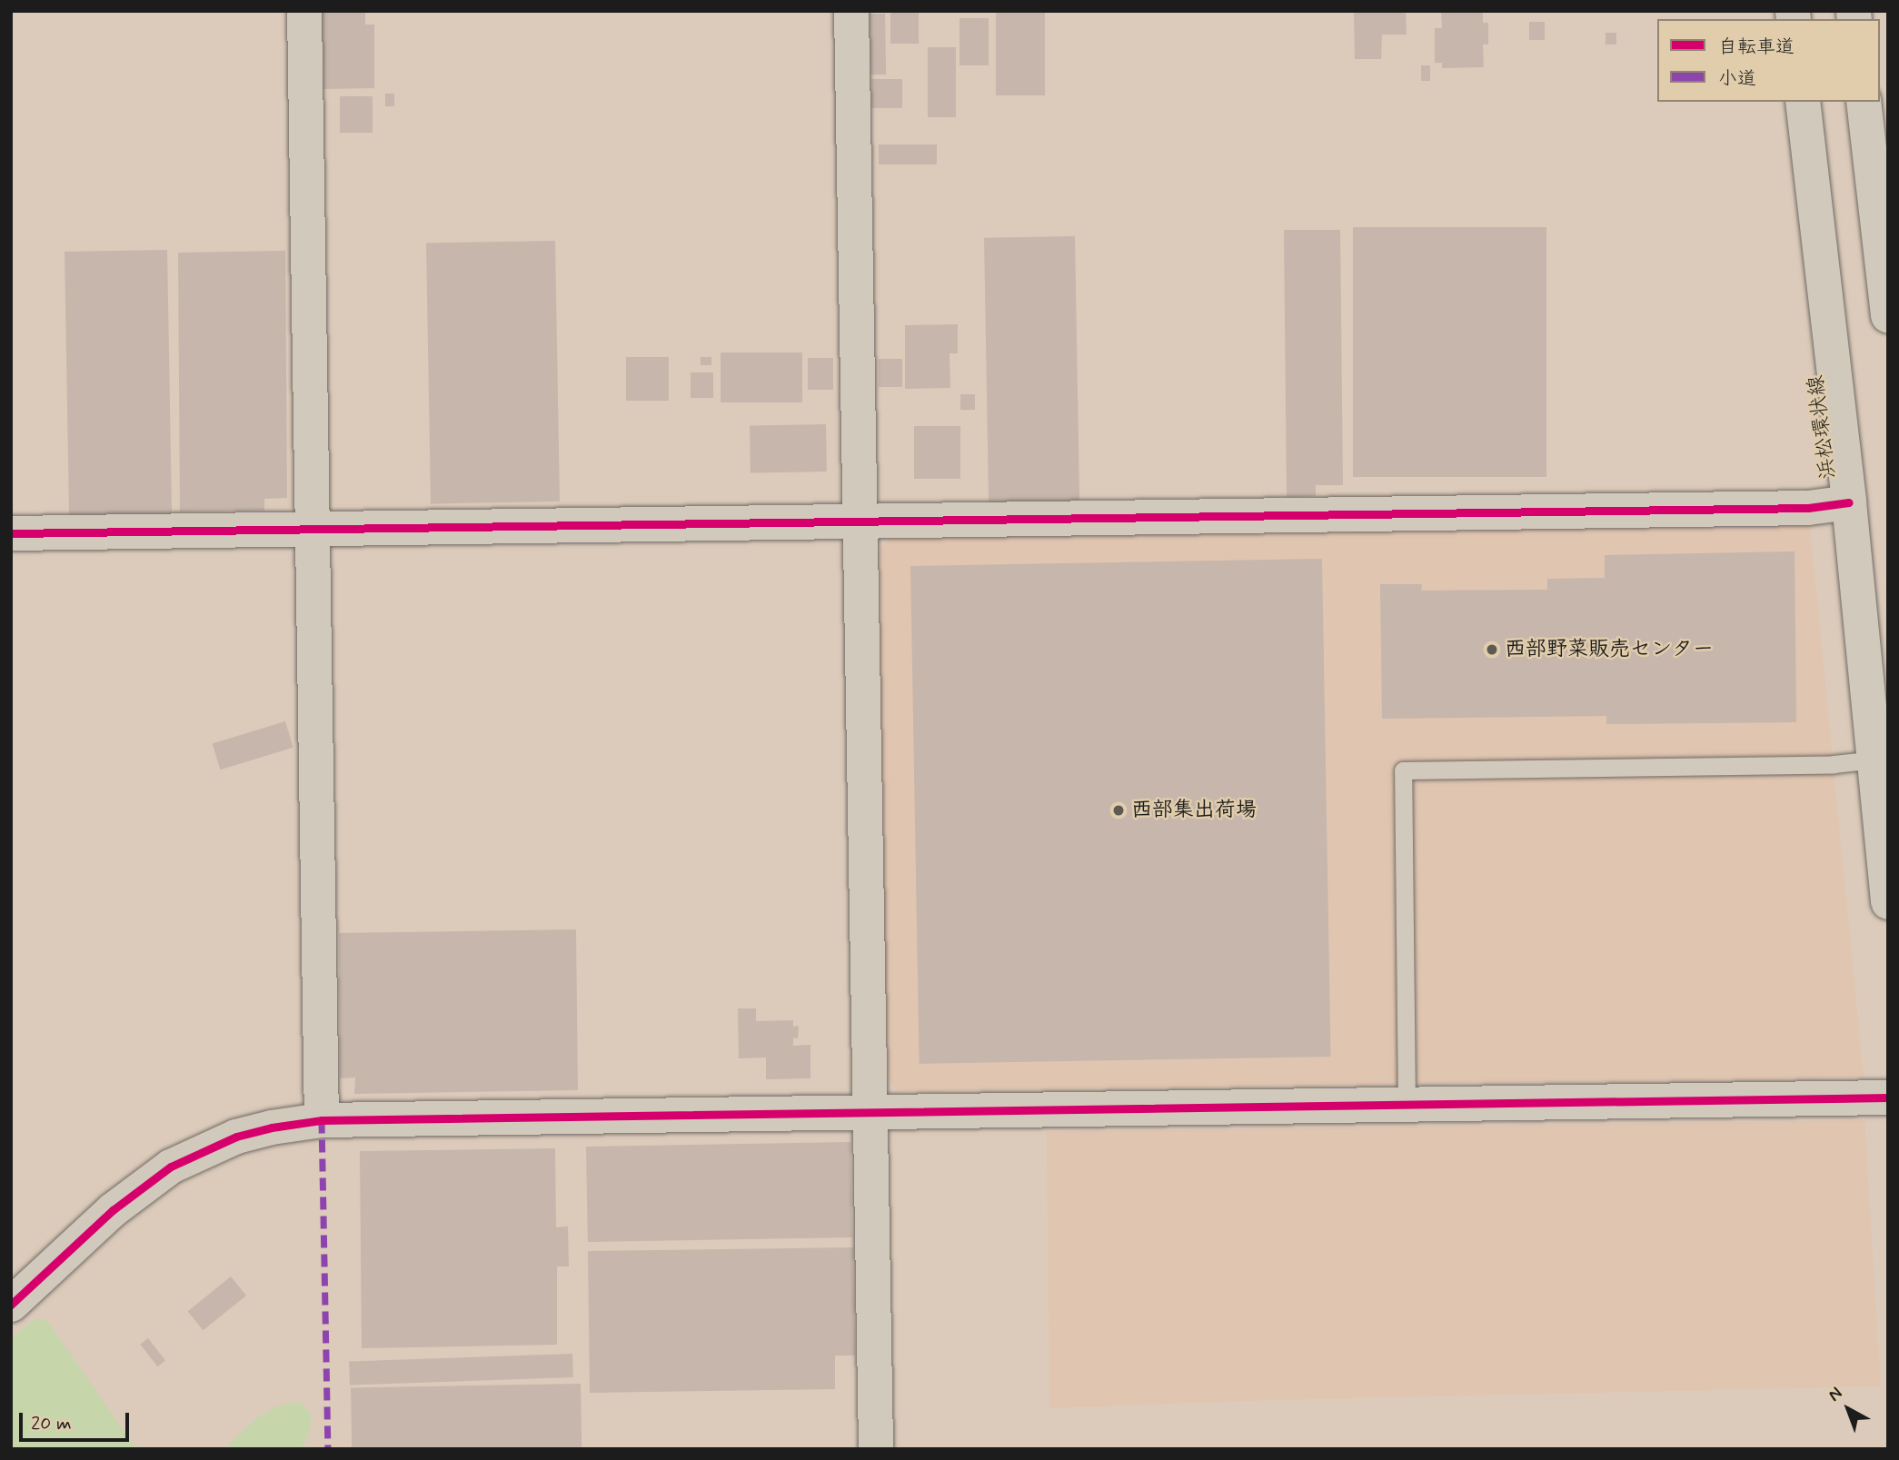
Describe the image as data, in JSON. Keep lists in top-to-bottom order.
{
  "streets": {
    "street": ["浜松環状線"]
  },
  "places": ["西部野菜販売センター", "西部集出荷場"],
  "legend": ["自転車道", "小道"],
  "scale_bar": "20 m",
  "north": "top left"
}
